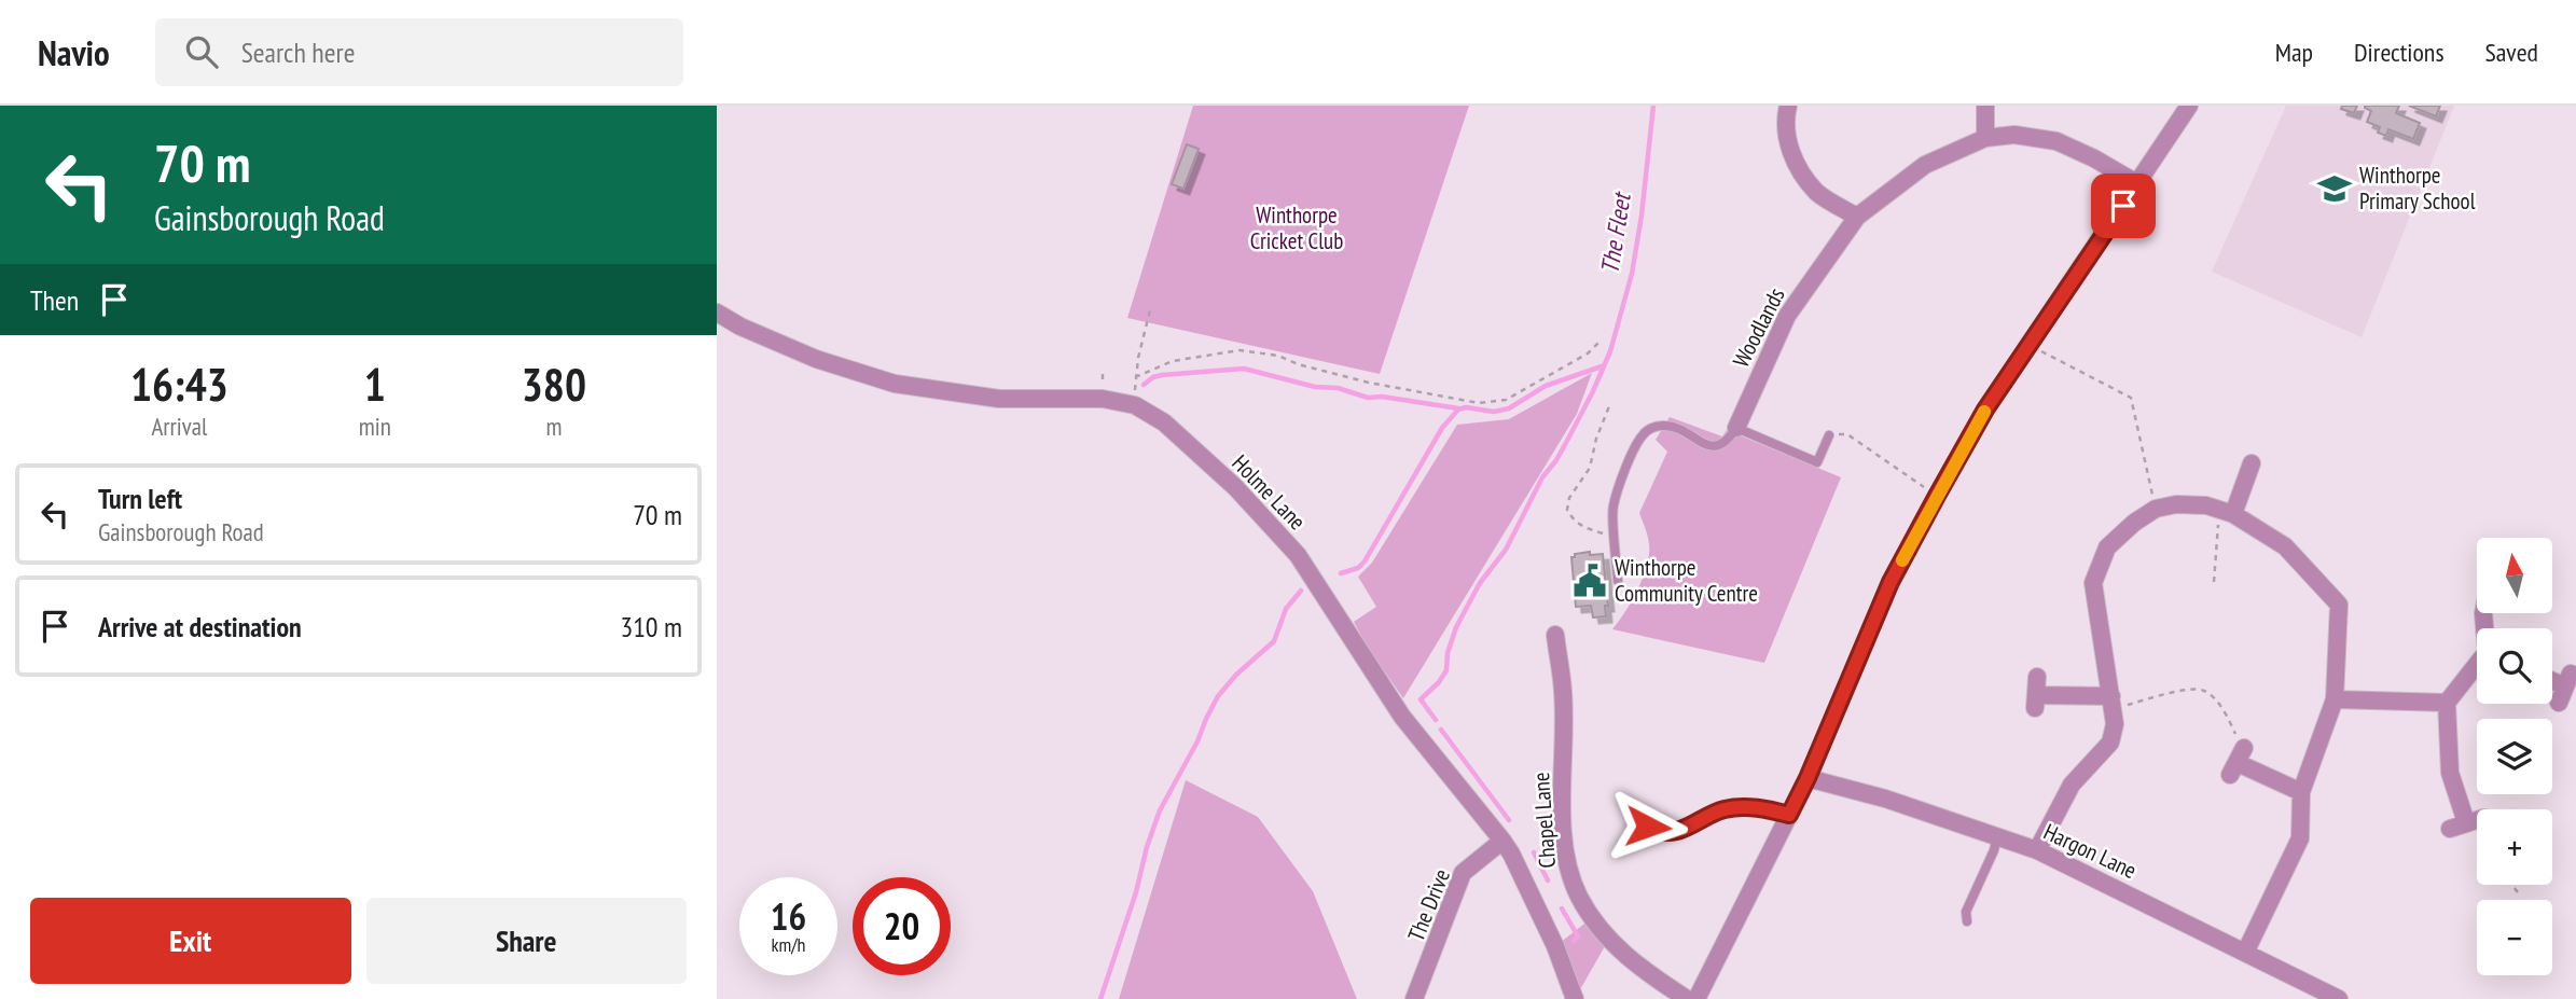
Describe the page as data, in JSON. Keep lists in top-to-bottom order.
{
  "streets": {
    "street": [
      "Woodlands",
      "Holme Lane",
      "Chapel Lane",
      "Hargon Lane",
      "The Drive"
    ]
  },
  "crossings": [
    ["Holme Lane", "The Drive"]
  ],
  "water": ["The Fleet"],
  "parks": ["Winthorpe Cricket Club"],
  "places": {
    "school or university": ["Winthorpe Primary School"],
    "public building": ["Winthorpe Community Centre"]
  },
  "north": "top",
  "page": {
    "header": "Navio",
    "search": "Search here",
    "nav": ["Map", "Directions", "Saved"],
    "turn": ["70 m", "Gainsborough Road"],
    "then": "Then",
    "eta": [
      "16:43",
      "Arrival",
      "1",
      "min",
      "380",
      "m"
    ],
    "list": [
      {
        "name": "Turn left",
        "note": "Gainsborough Road",
        "value": "70 m"
      },
      {
        "name": "Arrive at destination",
        "value": "310 m"
      }
    ],
    "map_buttons": ["+", "−"],
    "speed": "16 km/h",
    "limit": "20",
    "buttons": ["Exit", "Share"]
  }
}
